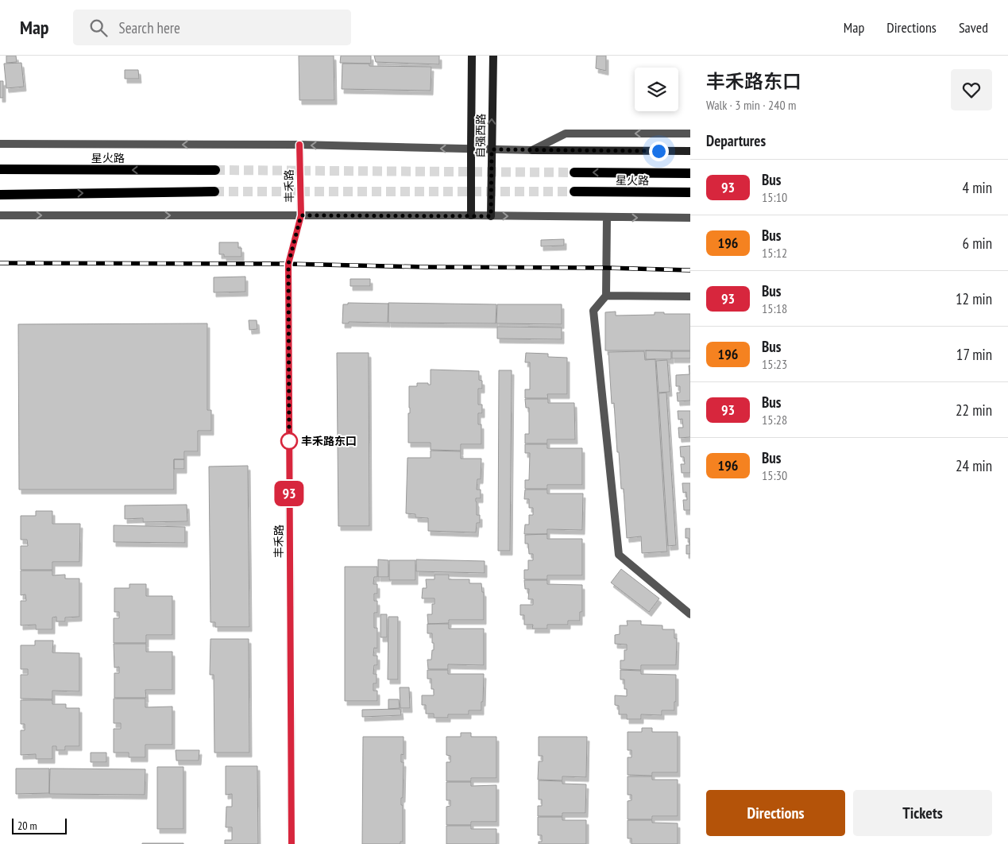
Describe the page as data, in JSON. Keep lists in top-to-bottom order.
{
  "streets": {
    "main road": ["自强西路", "星火路", "丰禾路"]
  },
  "places": ["丰禾路东口"],
  "lines": ["bus line 93"],
  "scale_bar": "20 m",
  "page": {
    "header": "Map",
    "search": "Search here",
    "nav": ["Map", "Directions", "Saved"],
    "on_map": "93",
    "heading": [
      ["丰禾路东口", "Walk · 3 min · 240 m"],
      "Departures"
    ],
    "list": [
      {
        "mark": "93",
        "name": "Bus",
        "note": "15:10",
        "value": "4 min"
      },
      {
        "mark": "196",
        "name": "Bus",
        "note": "15:12",
        "value": "6 min"
      },
      {
        "mark": "93",
        "name": "Bus",
        "note": "15:18",
        "value": "12 min"
      },
      {
        "mark": "196",
        "name": "Bus",
        "note": "15:23",
        "value": "17 min"
      },
      {
        "mark": "93",
        "name": "Bus",
        "note": "15:28",
        "value": "22 min"
      },
      {
        "mark": "196",
        "name": "Bus",
        "note": "15:30",
        "value": "24 min"
      }
    ],
    "buttons": ["Directions", "Tickets"],
    "scale": "20 m"
  }
}
